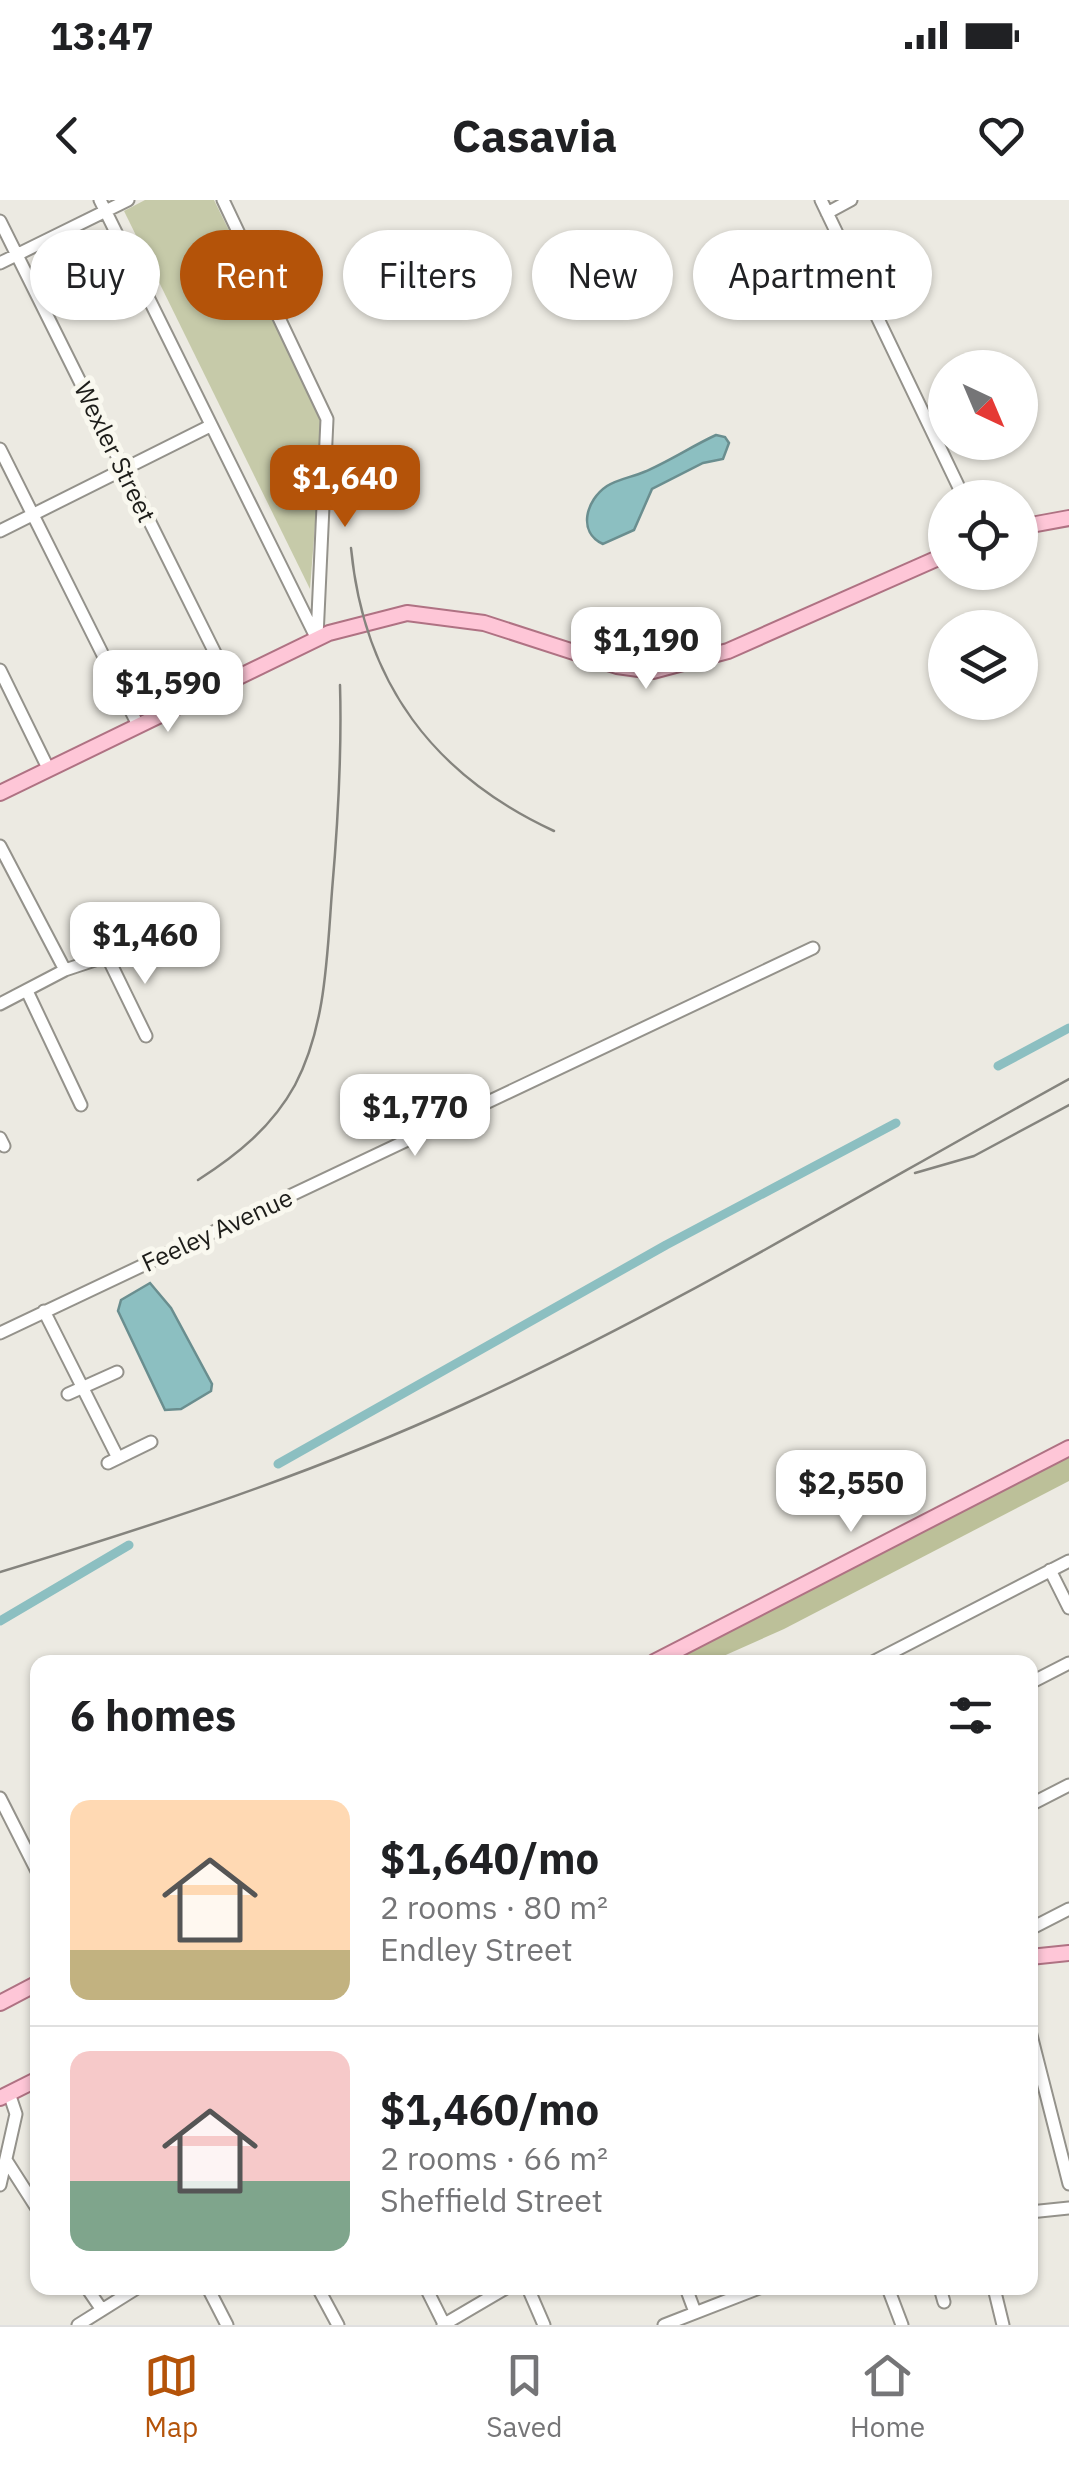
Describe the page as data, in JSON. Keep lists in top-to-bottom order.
{
  "streets": {
    "street": ["Wexler Street", "Feeley Avenue"]
  },
  "north": "bottom right",
  "page": {
    "status": "13:47",
    "header": "Casavia",
    "chip": [
      "Buy",
      "Rent",
      "Filters",
      "New",
      "Apartment"
    ],
    "price": [
      "$1,640",
      "$1,190",
      "$1,590",
      "$1,460",
      "$1,770",
      "$2,550"
    ],
    "heading": "6 homes",
    "list": [
      {
        "name": "$1,640/mo",
        "note": "2 rooms · 80 m² · Endley Street"
      },
      {
        "name": "$1,460/mo",
        "note": "2 rooms · 66 m² · Sheffield Street"
      }
    ],
    "tabs": ["Map", "Saved", "Home"]
  }
}
